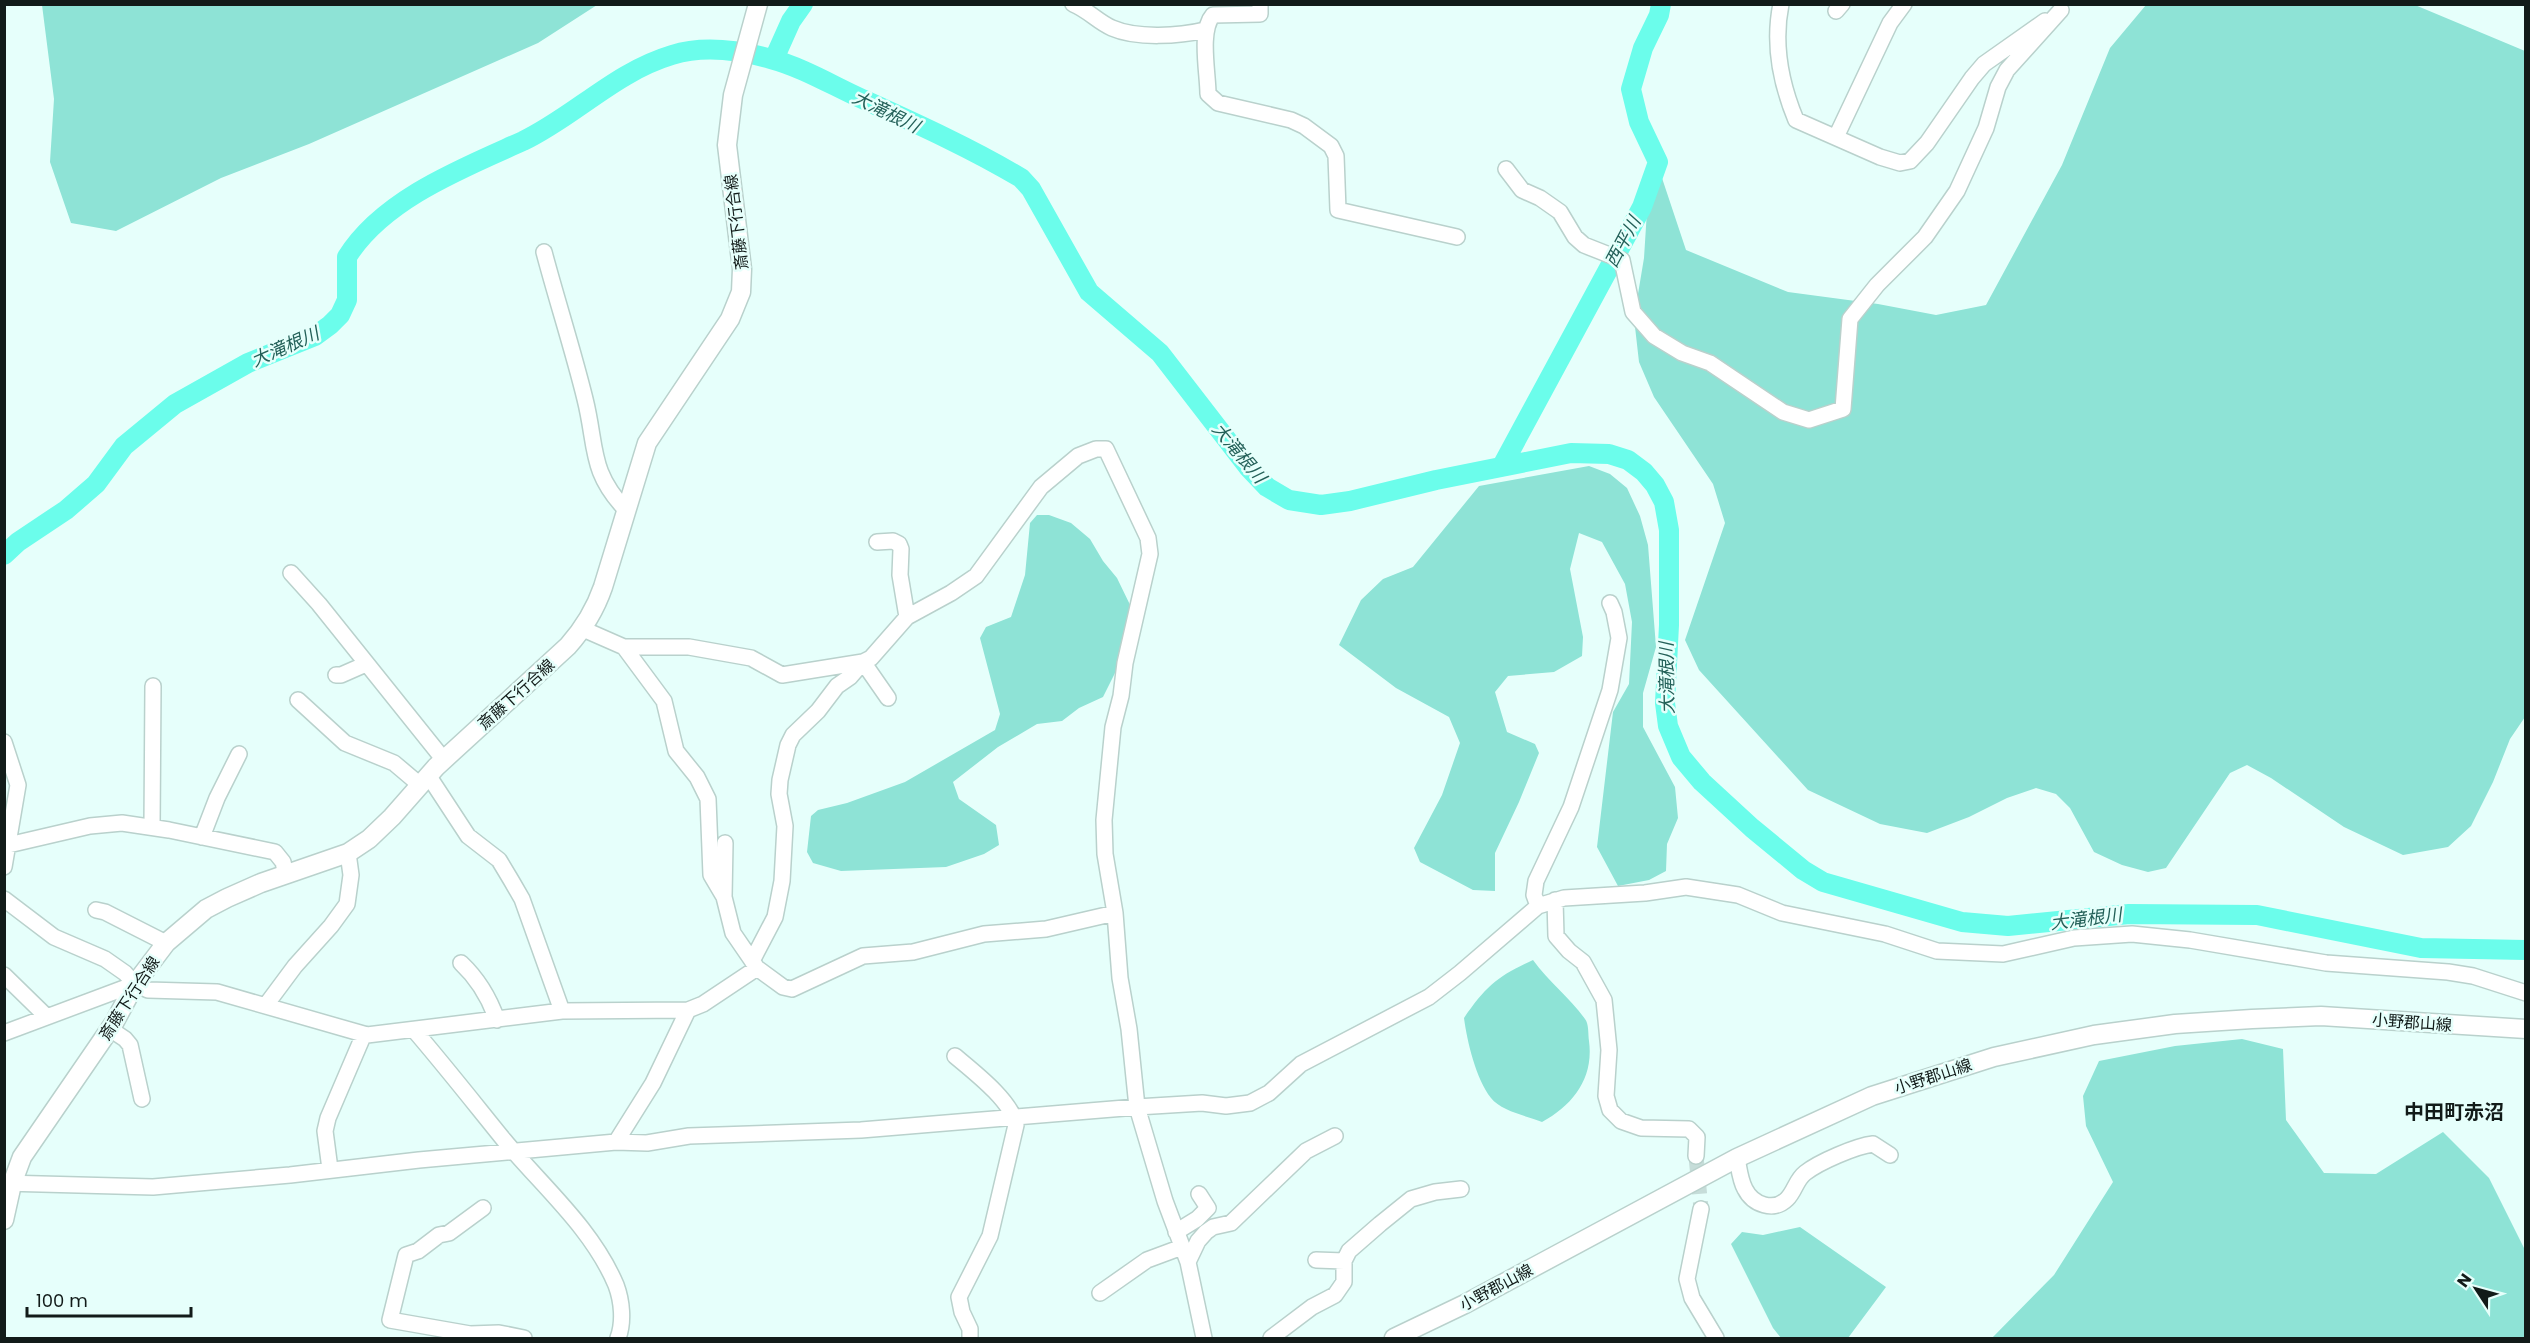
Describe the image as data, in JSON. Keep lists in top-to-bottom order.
{
  "streets": {
    "main road": ["斎藤下行合線", "小野郡山線"]
  },
  "districts": ["中田町赤沼"],
  "water": ["大滝根川", "西平川"],
  "scale_bar": "100 m",
  "north": "top left"
}
